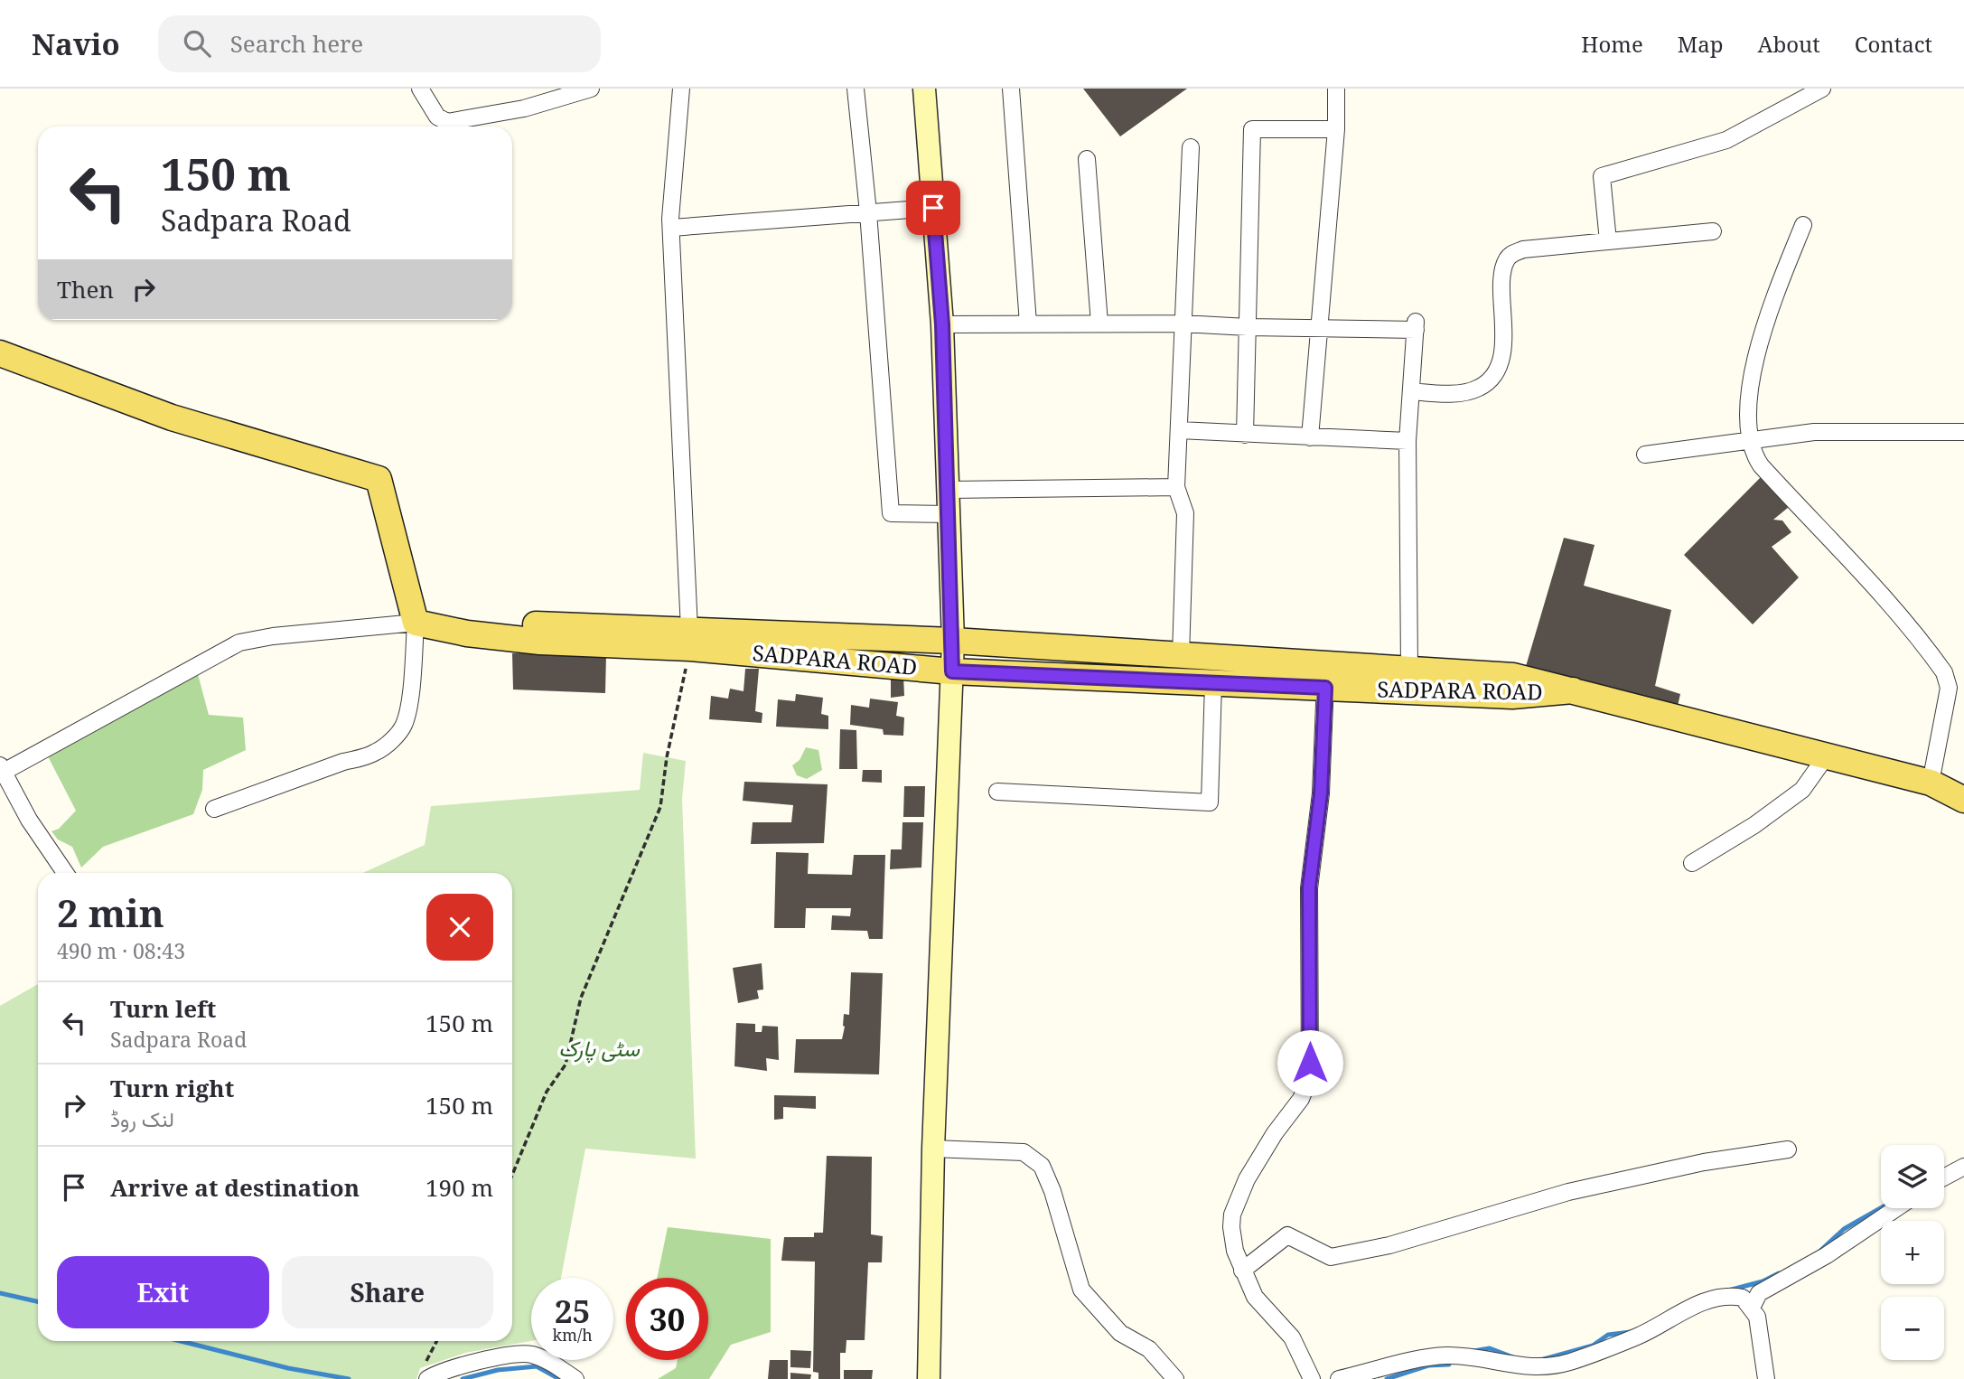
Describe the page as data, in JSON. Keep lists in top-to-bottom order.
{
  "streets": {
    "main road": ["SADPARA ROAD"]
  },
  "parks": ["سٹی پارک"],
  "page": {
    "header": "Navio",
    "search": "Search here",
    "nav": [
      "Home",
      "Map",
      "About",
      "Contact"
    ],
    "turn": ["150 m", "Sadpara Road"],
    "then": "Then",
    "heading": ["2 min", "490 m · 08:43"],
    "list": [
      {
        "name": "Turn left",
        "note": "Sadpara Road",
        "value": "150 m"
      },
      {
        "name": "Turn right",
        "note": "لنک روڈ",
        "value": "150 m"
      },
      {
        "name": "Arrive at destination",
        "value": "190 m"
      }
    ],
    "map_buttons": ["+", "−"],
    "buttons": ["Exit", "Share"],
    "speed": "25 km/h",
    "limit": "30"
  }
}
